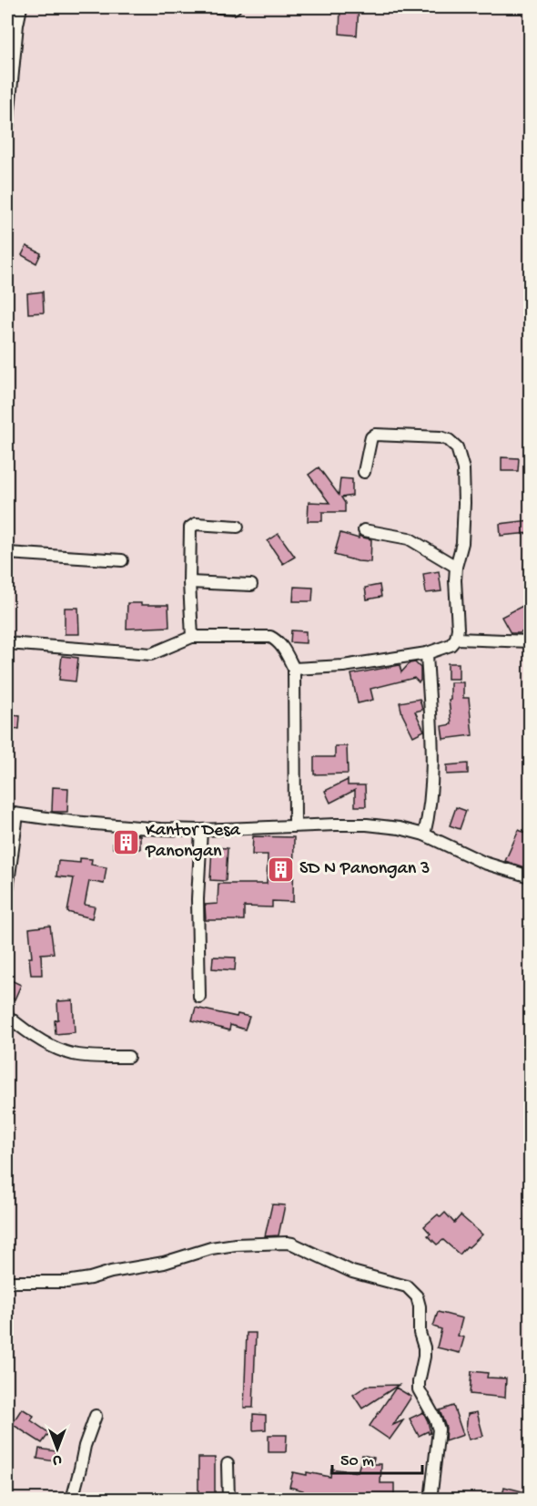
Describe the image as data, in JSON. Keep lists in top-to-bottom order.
{
  "places": {
    "building": ["Kantor Desa Panongan", "SD N Panongan 3"]
  },
  "scale_bar": "50 m",
  "north": "bottom"
}
